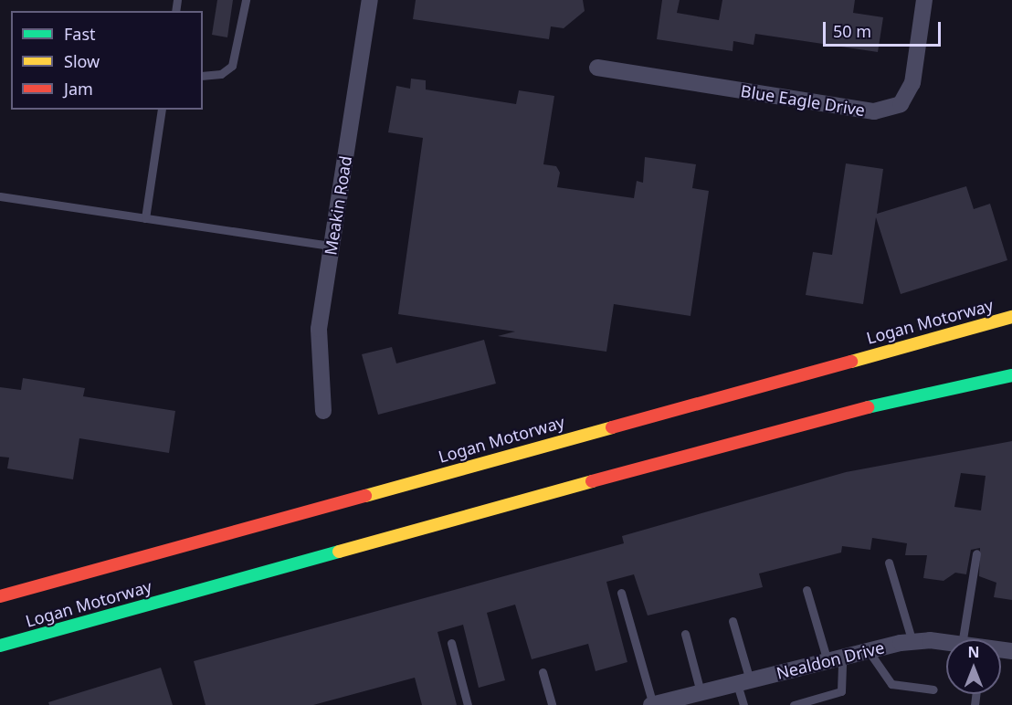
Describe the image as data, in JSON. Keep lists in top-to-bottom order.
{
  "streets": {
    "highway": ["Logan Motorway"],
    "street": ["Blue Eagle Drive", "Meakin Road", "Nealdon Drive"]
  },
  "legend": ["Fast", "Slow", "Jam"],
  "scale_bar": "50 m",
  "north": "top"
}
